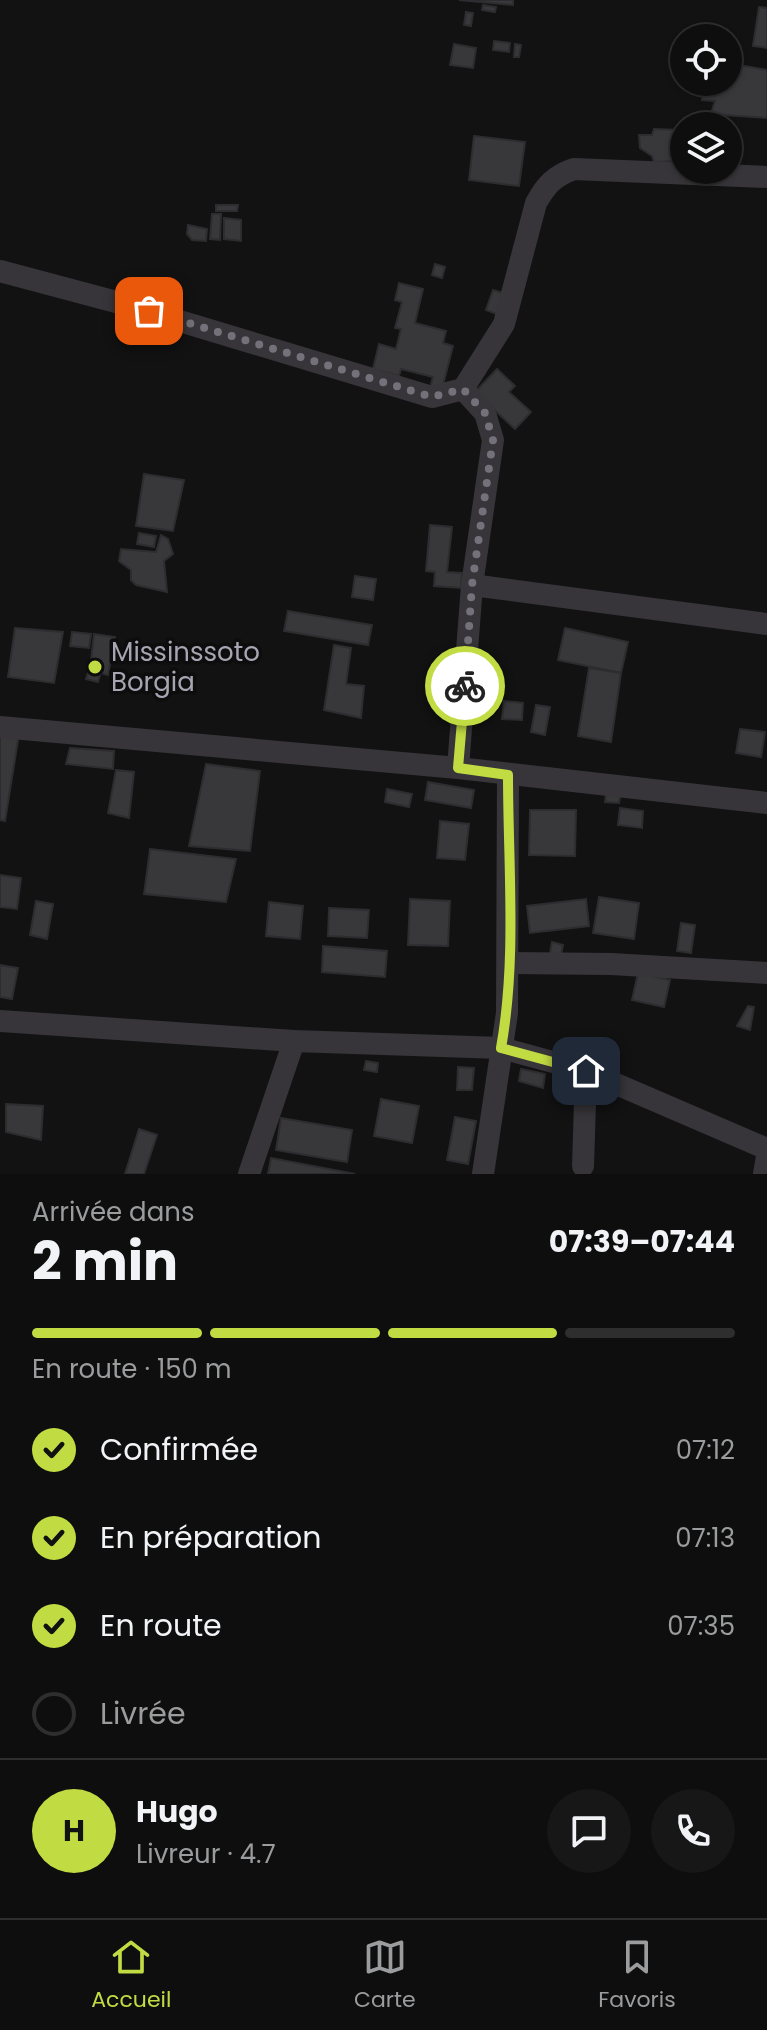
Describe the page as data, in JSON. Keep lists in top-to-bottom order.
{
  "places": ["Missinssoto Borgia"],
  "page": {
    "heading": ["2 min", "Arrivée dans", "07:39–07:44"],
    "panel": ["Hugo", "Livreur · 4.7"],
    "bar": "En route · 150 m",
    "list": [
      ["Confirmée", "07:12"],
      ["En préparation", "07:13"],
      ["En route", "07:35"],
      "Livrée"
    ],
    "round": "H",
    "tabs": ["Accueil", "Carte", "Favoris"]
  }
}
